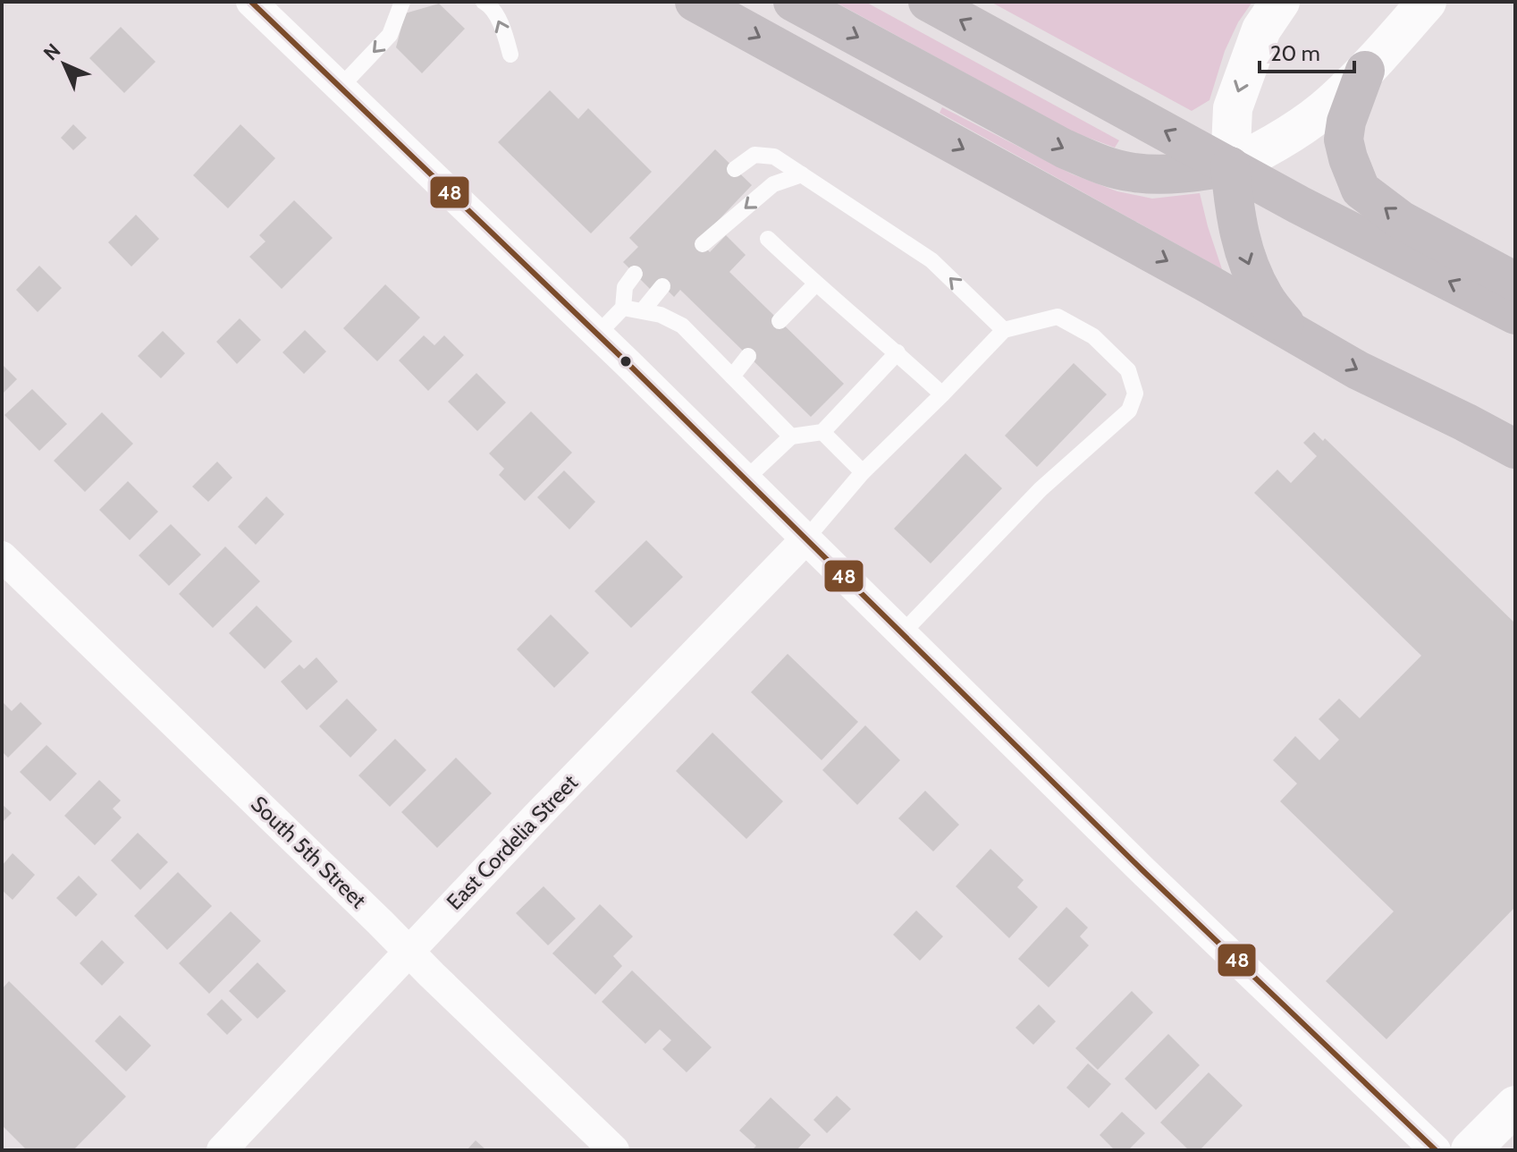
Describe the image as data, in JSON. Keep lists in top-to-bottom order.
{
  "streets": {
    "street": ["East Cordelia Street", "South 5th Street"]
  },
  "crossings": [
    ["East Cordelia Street", "South 5th Street"]
  ],
  "lines": ["transit line 48"],
  "scale_bar": "20 m",
  "north": "top left"
}
